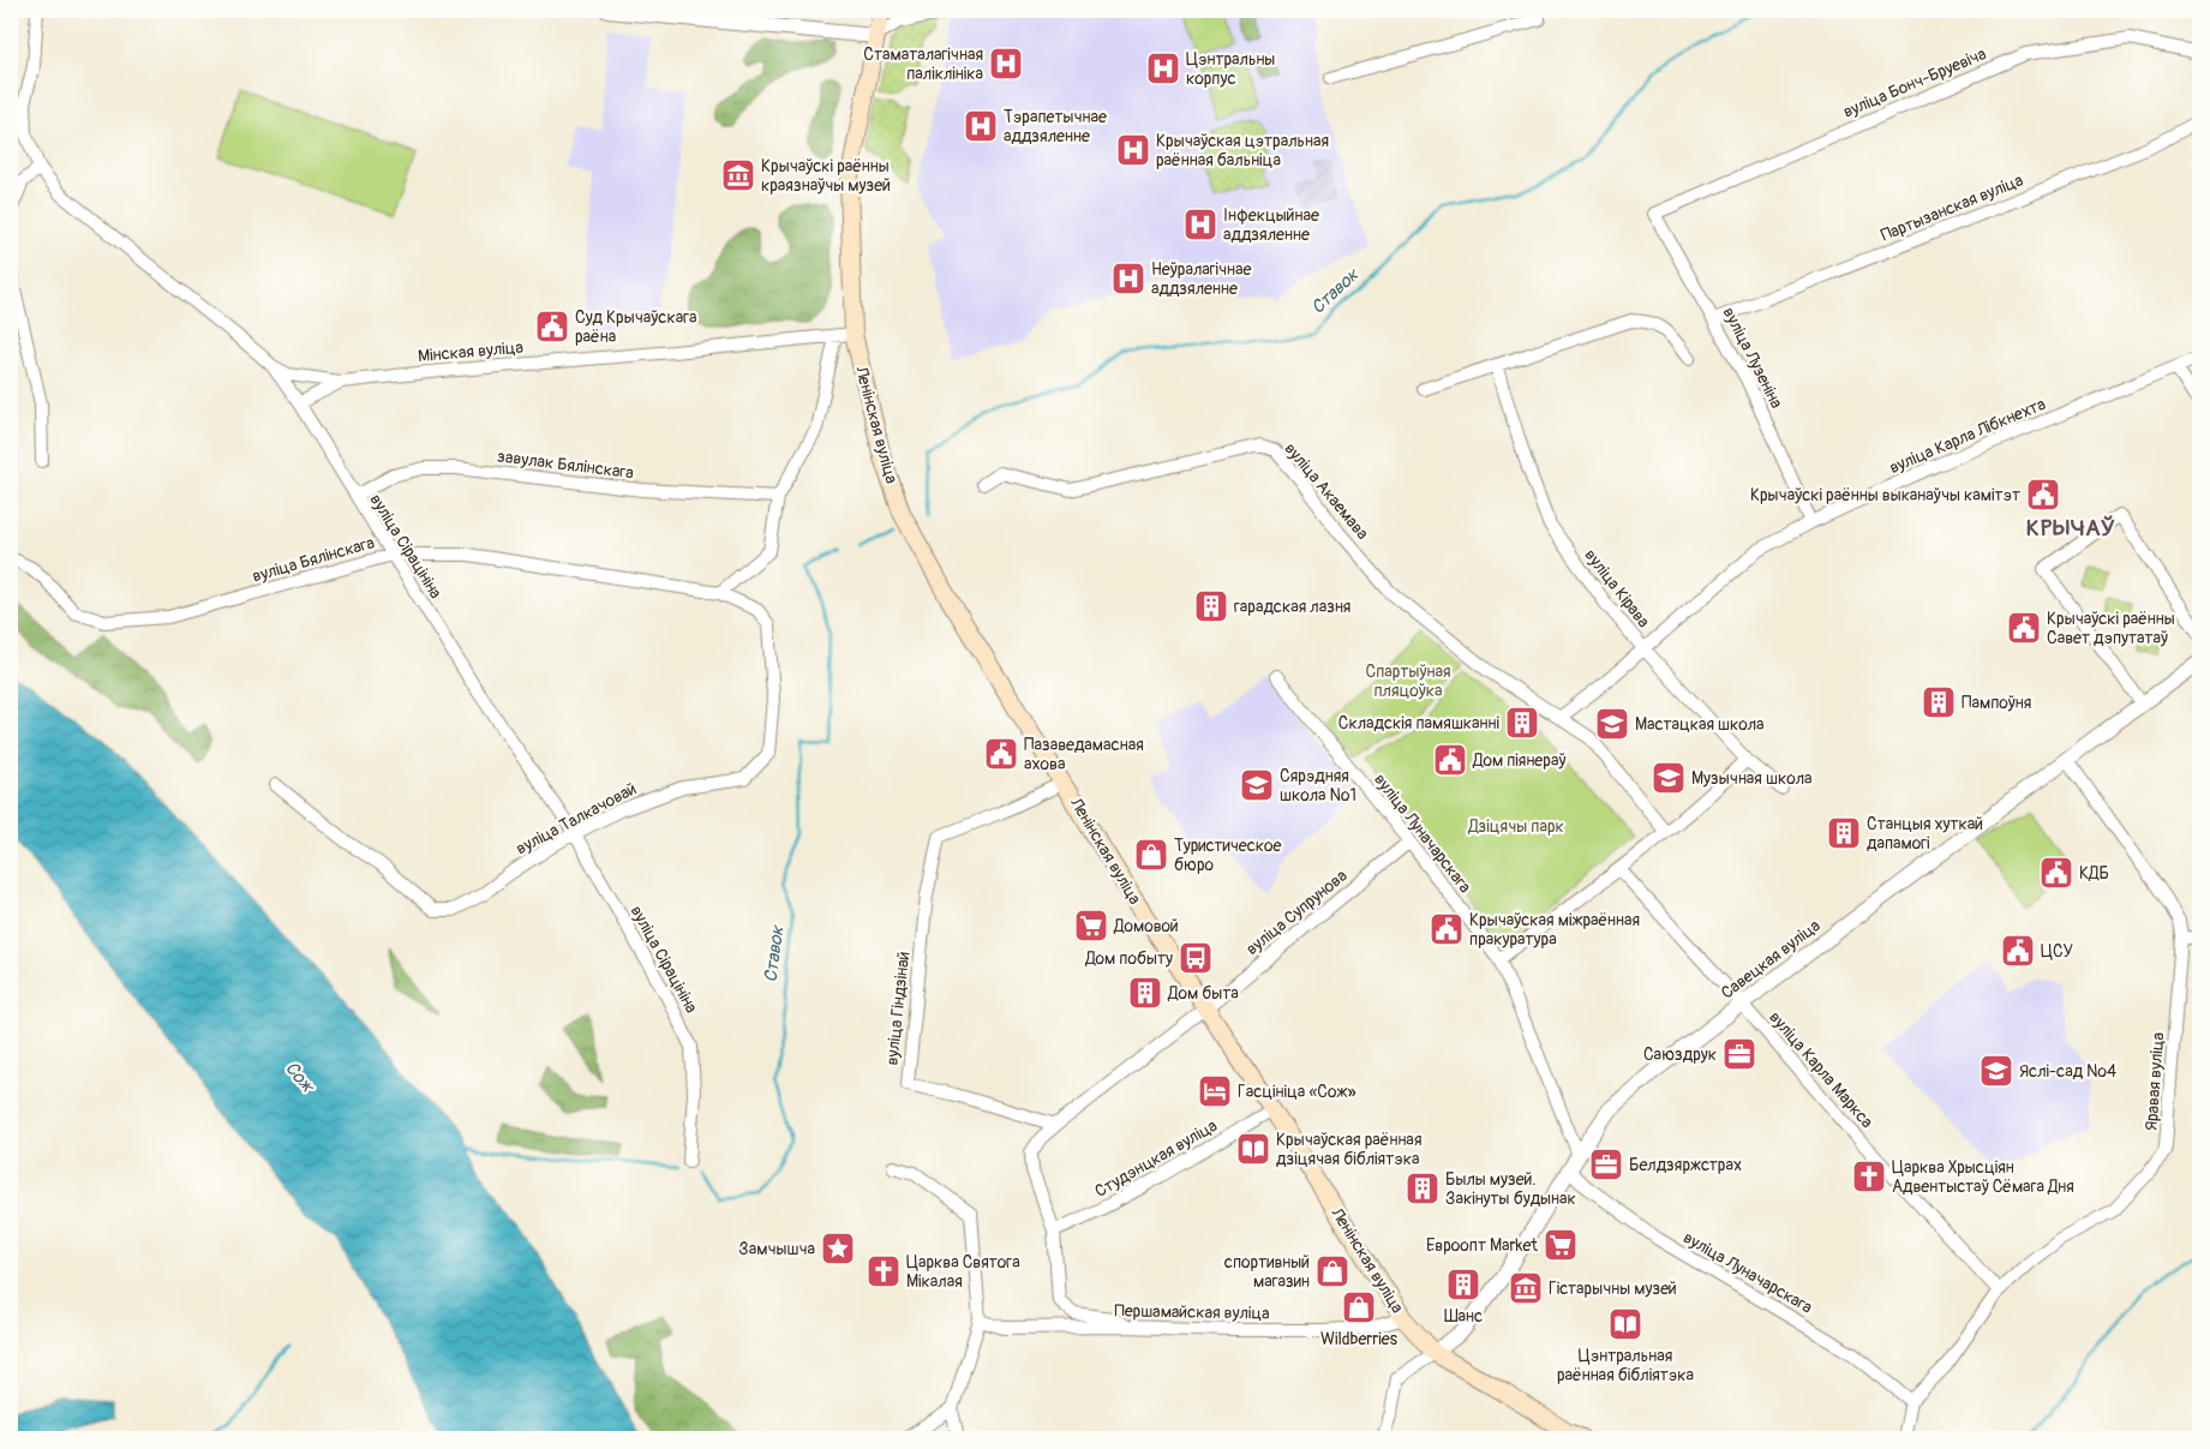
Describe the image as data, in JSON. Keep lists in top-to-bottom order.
{
  "streets": {
    "main road": ["Ленінская вуліца"],
    "street": [
      "вуліца Бонч-Бруевіча",
      "Партызанская вуліца",
      "Мінская вуліца",
      "вуліца Лузеніна",
      "вуліца Карла Лібкнехта",
      "завулак Бялінскага",
      "вуліца Акаемава",
      "вуліца Сірацініна",
      "вуліца Бялінскага",
      "вуліца Кірава",
      "вуліца Талкачовай",
      "вуліца Луначарскага",
      "вуліца Супрунова",
      "Савецкая вуліца",
      "вуліца Гіндзінай",
      "вуліца Карла Маркса",
      "Яравая вуліца",
      "Студэнцкая вуліца",
      "Першамайская вуліца"
    ]
  },
  "crossings": [
    ["вуліца Бонч-Бруевіча", "вуліца Лузеніна"],
    ["Партызанская вуліца", "вуліца Лузеніна"],
    ["Мінская вуліца", "Ленінская вуліца"],
    ["Мінская вуліца", "вуліца Сірацініна"],
    ["вуліца Лузеніна", "вуліца Карла Лібкнехта"],
    ["Ленінская вуліца", "вуліца Супрунова"],
    ["Ленінская вуліца", "Савецкая вуліца"],
    ["Ленінская вуліца", "вуліца Гіндзінай"],
    ["Ленінская вуліца", "Студэнцкая вуліца"],
    ["Ленінская вуліца", "Першамайская вуліца"],
    ["вуліца Карла Лібкнехта", "вуліца Акаемава"],
    ["вуліца Карла Лібкнехта", "вуліца Кірава"],
    ["завулак Бялінскага", "вуліца Сірацініна"],
    ["вуліца Сірацініна", "вуліца Бялінскага"],
    ["вуліца Сірацініна", "вуліца Талкачовай"],
    ["вуліца Бялінскага", "вуліца Талкачовай"],
    ["вуліца Луначарскага", "вуліца Супрунова"],
    ["вуліца Луначарскага", "Савецкая вуліца"],
    ["вуліца Луначарскага", "Яравая вуліца"],
    ["вуліца Супрунова", "вуліца Гіндзінай"],
    ["Савецкая вуліца", "вуліца Карла Маркса"],
    ["Савецкая вуліца", "Яравая вуліца"],
    ["вуліца Карла Маркса", "Яравая вуліца"]
  ],
  "districts": ["КРЫЧАЎ"],
  "water": ["Ставок", "Сож"],
  "parks": ["Спартыўная пляцоўка", "Дзіцячы парк"],
  "places": {
    "hospital": [
      "Стаматалагічная паліклініка",
      "Цэнтральны корпус",
      "Тэрапетычнае аддзяленне",
      "Крычаўская цэтральная раённая бальніца",
      "Інфекцыйнае аддзяленне",
      "Неўралагічнае аддзяленне"
    ],
    "museum": ["Крычаўскі раённы краязнаўчы музей", "Гістарычны музей"],
    "public building": [
      "Суд Крычаўскага раёна",
      "Крычаўскі раённы выканаўчы камітэт",
      "Крычаўскі раённы Савет дэпутатаў",
      "Пазаведамасная ахова",
      "Дом піянераў",
      "КДБ",
      "Крычаўская міжраённая пракуратура",
      "ЦСУ"
    ],
    "building": [
      "гарадская лазня",
      "Пампоўня",
      "Складскія памяшканні",
      "Станцыя хуткай дапамогі",
      "Дом быта",
      "Былы музей. Закінуты будынак",
      "Шанс"
    ],
    "school or university": [
      "Мастацкая школа",
      "Музычная школа",
      "Сярэдняя школа №1",
      "Яслі-сад №4"
    ],
    "shop": ["Туристическое бюро", "спортивный магазин", "Wildberries"],
    "supermarket": ["Домовой", "Евроопт Market"],
    "bus stop": ["Дом побыту"],
    "office": ["Саюздрук", "Белдзяржстрах"],
    "hotel": ["Гасцініца «Сож»"],
    "library": ["Крычаўская раённая дзіцячая бібліятэка", "Цэнтральная раённая бібліятэка"],
    "church": ["Царква Хрысціян Адвентыстаў Сёмага Дня", "Царква Святога Мікалая"],
    "place": ["Замчышча"]
  }
}
